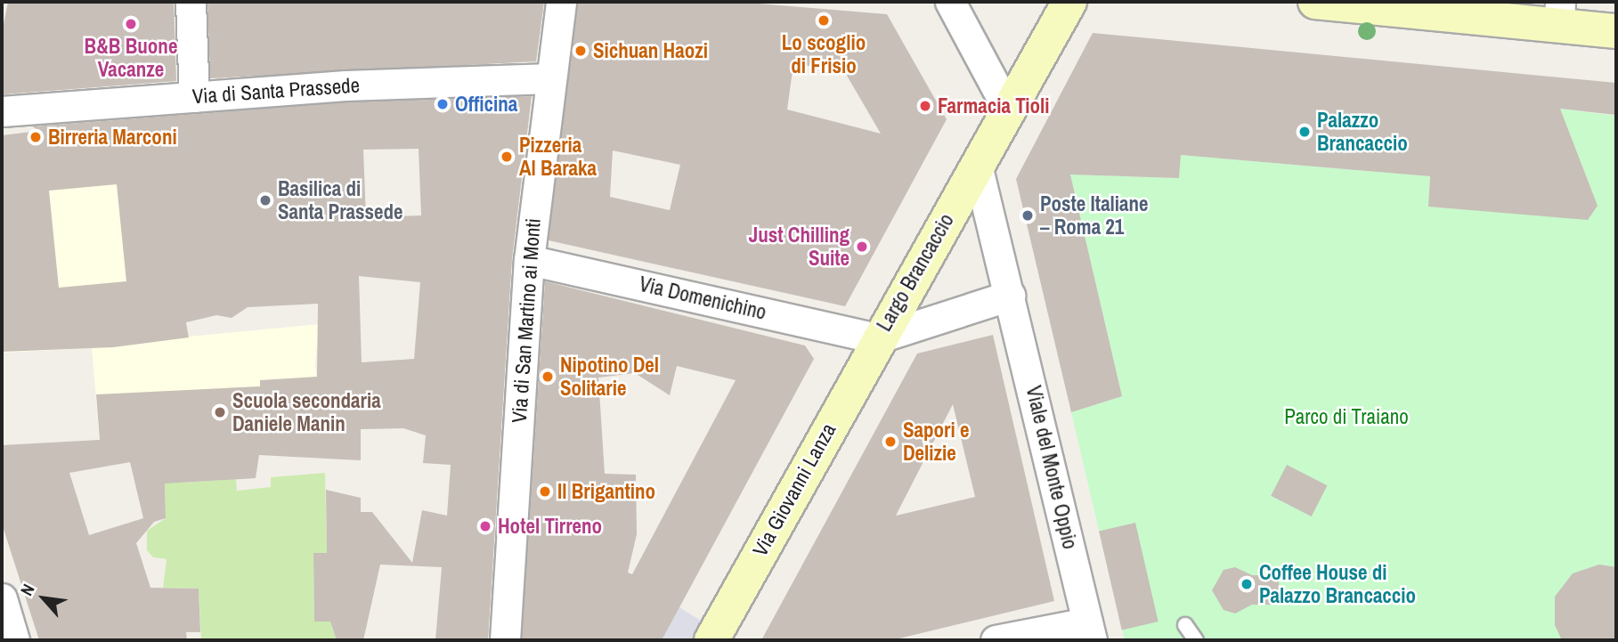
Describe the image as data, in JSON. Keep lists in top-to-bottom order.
{
  "streets": {
    "street": [
      "Via di Santa Prassede",
      "Largo Brancaccio",
      "Via Domenichino",
      "Via di San Martino ai Monti",
      "Viale del Monte Oppio",
      "Via Giovanni Lanza"
    ]
  },
  "crossings": [
    ["Via di Santa Prassede", "Via di San Martino ai Monti"],
    ["Largo Brancaccio", "Via Domenichino"],
    ["Largo Brancaccio", "Viale del Monte Oppio"],
    ["Largo Brancaccio", "Via Giovanni Lanza"],
    ["Via Domenichino", "Via di San Martino ai Monti"],
    ["Via Domenichino", "Via Giovanni Lanza"]
  ],
  "parks": ["Parco di Traiano"],
  "places": [
    "Lo scoglio di Frisio",
    "B&B Buone Vacanze",
    "Sichuan Haozi",
    "Officina",
    "Farmacia Tioli",
    "Palazzo Brancaccio",
    "Birreria Marconi",
    "Pizzeria Al Baraka",
    "Basilica di Santa Prassede",
    "Poste Italiane – Roma 21",
    "Just Chilling Suite",
    "Nipotino Del Solitarie",
    "Scuola secondaria Daniele Manin",
    "Sapori e Delizie",
    "Il Brigantino",
    "Hotel Tirreno",
    "Coffee House di Palazzo Brancaccio"
  ],
  "north": "top left"
}
